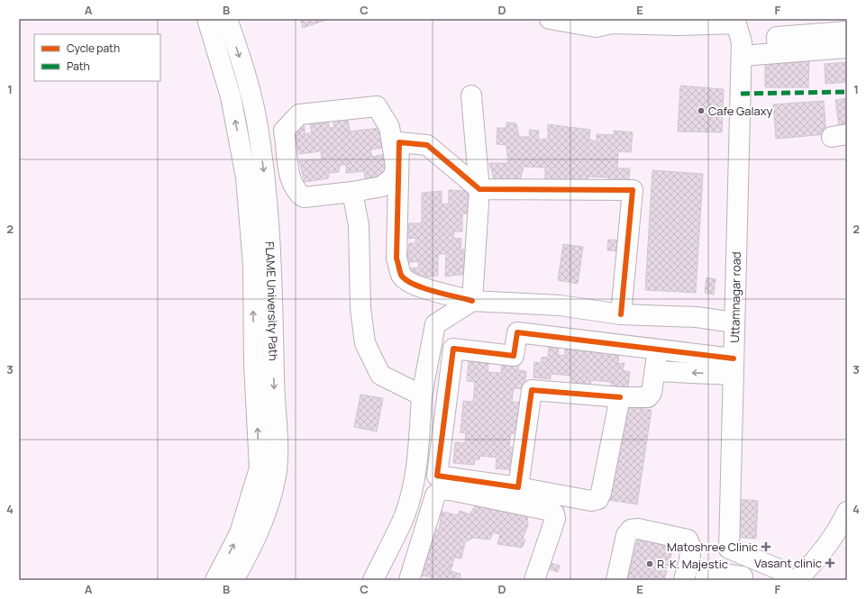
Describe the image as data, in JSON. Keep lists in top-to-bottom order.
{
  "streets": {
    "street": ["Uttamnagar road", "FLAME University Path"]
  },
  "places": {
    "other": ["Cafe Galaxy", "R. K. Majestic"],
    "health": ["Matoshree Clinic", "Vasant clinic"]
  },
  "legend": ["Cycle path", "Path"],
  "grid": {
    "columns": [
      "A",
      "B",
      "C",
      "D",
      "E",
      "F"
    ],
    "rows": [
      "1",
      "2",
      "3",
      "4"
    ]
  }
}
